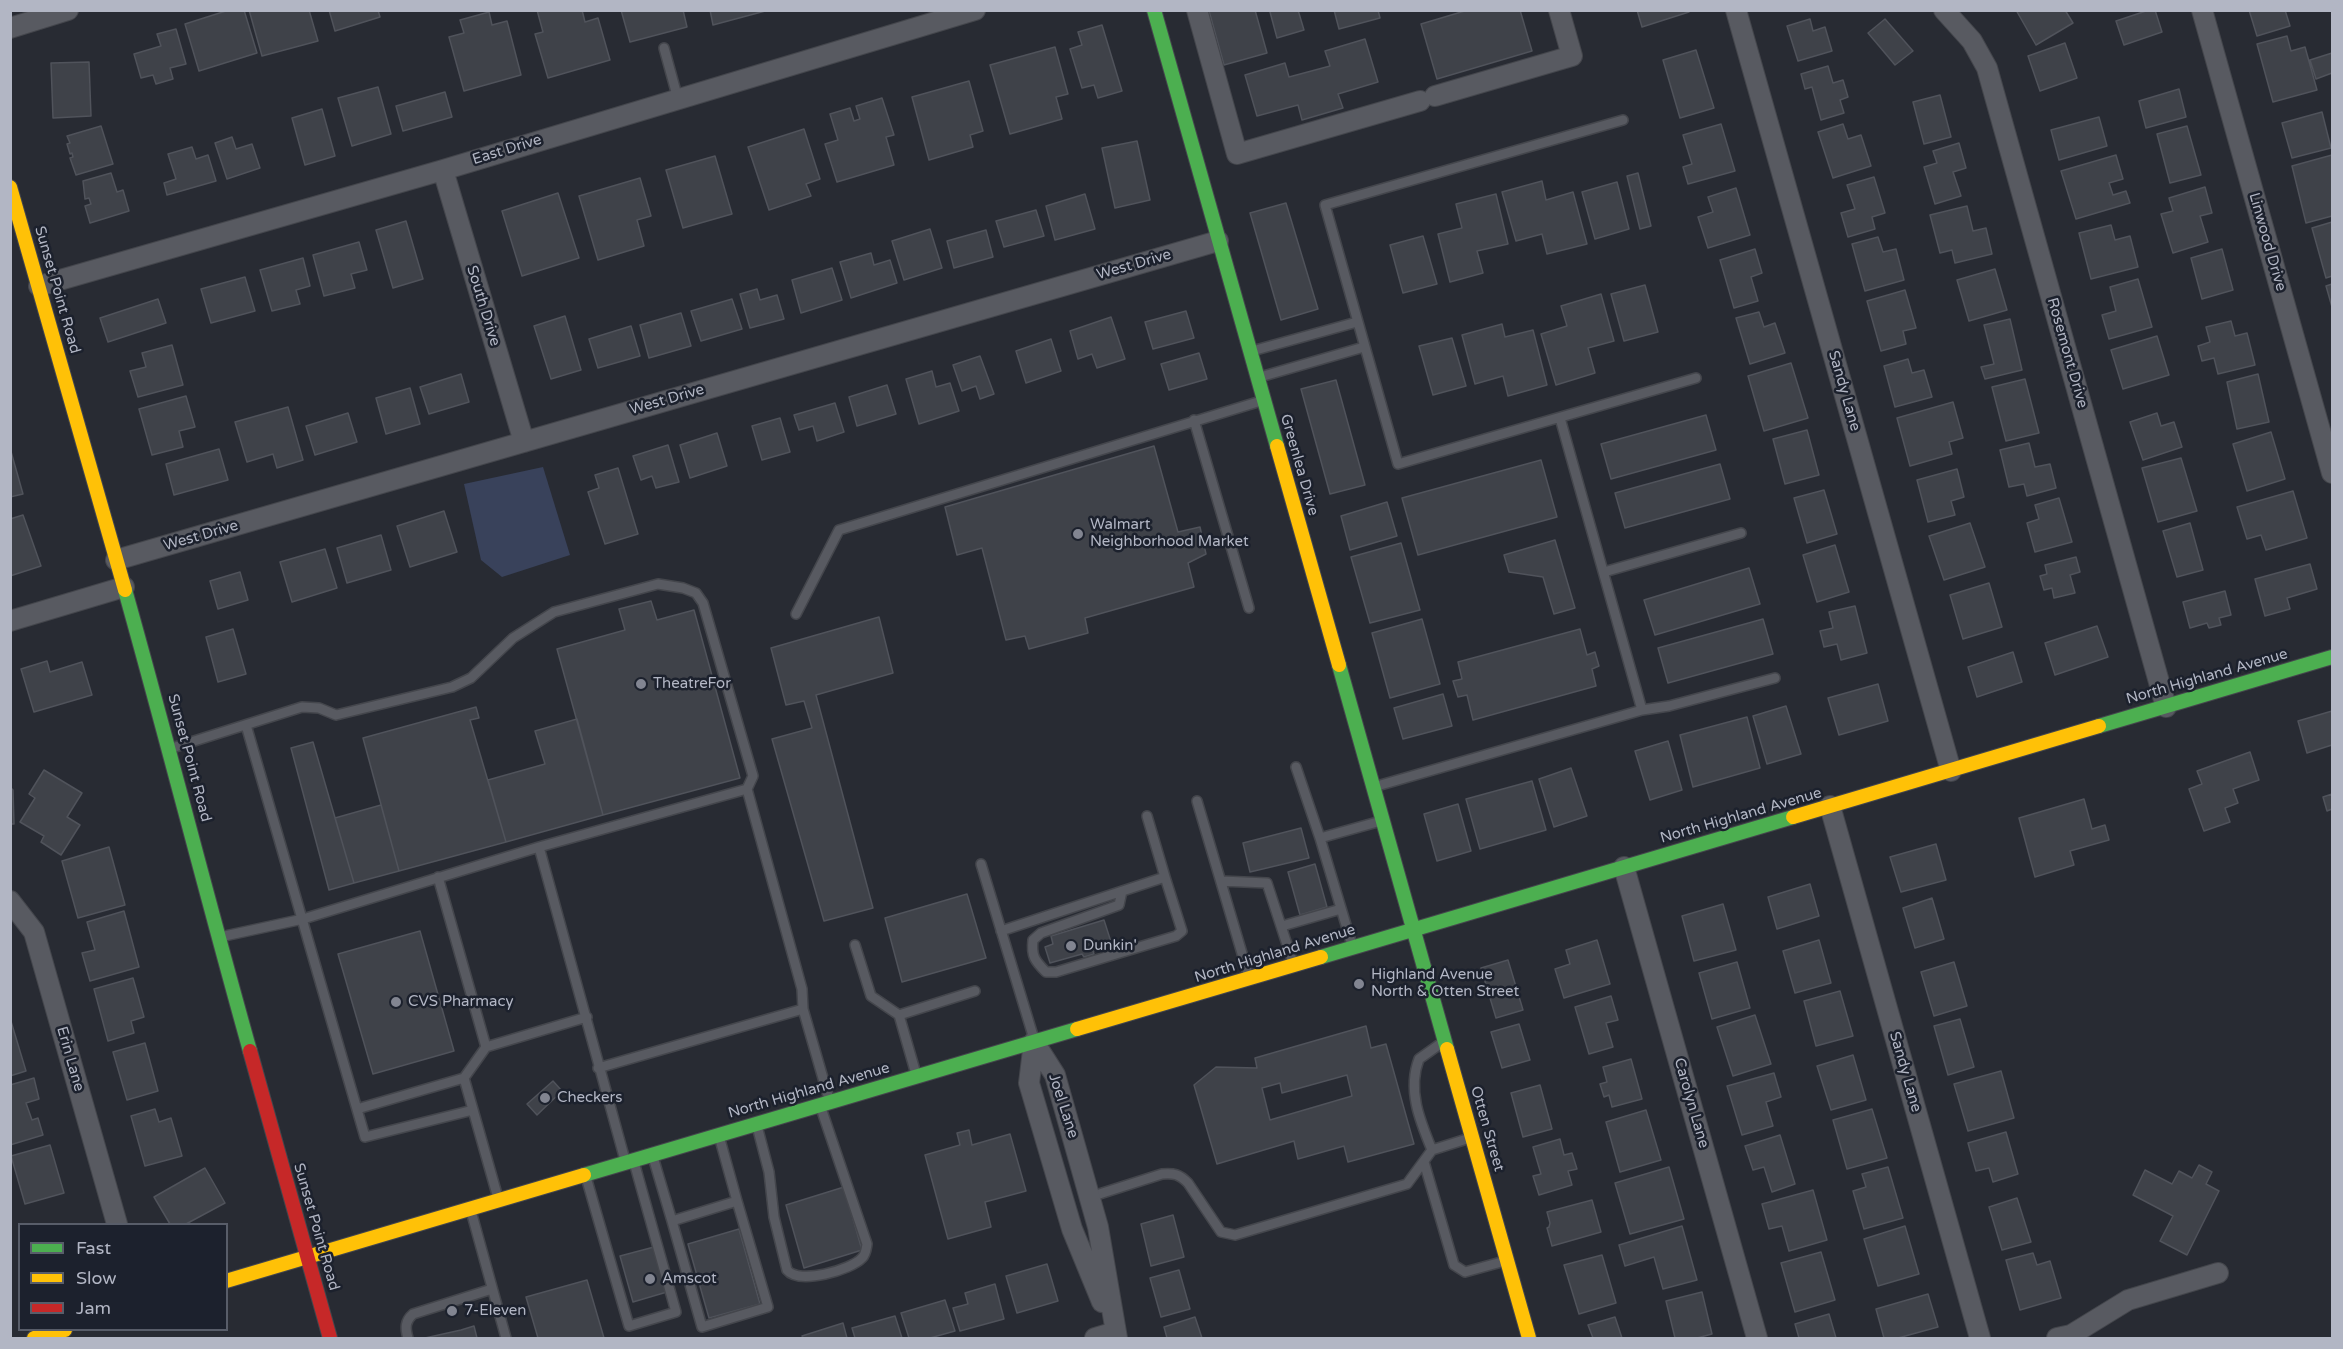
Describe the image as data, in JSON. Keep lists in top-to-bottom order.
{
  "streets": {
    "street": [
      "East Drive",
      "Linwood Drive",
      "West Drive",
      "Sunset Point Road",
      "South Drive",
      "Rosemont Drive",
      "Sandy Lane",
      "Greenlea Drive",
      "North Highland Avenue",
      "Erin Lane",
      "Carolyn Lane",
      "Joel Lane",
      "Otten Street"
    ]
  },
  "crossings": [
    ["East Drive", "Sunset Point Road"],
    ["East Drive", "South Drive"],
    ["West Drive", "Sunset Point Road"],
    ["West Drive", "South Drive"],
    ["West Drive", "Greenlea Drive"],
    ["Sunset Point Road", "North Highland Avenue"],
    ["Rosemont Drive", "North Highland Avenue"],
    ["Sandy Lane", "North Highland Avenue"],
    ["Greenlea Drive", "North Highland Avenue"],
    ["Greenlea Drive", "Otten Street"],
    ["North Highland Avenue", "Carolyn Lane"],
    ["North Highland Avenue", "Joel Lane"],
    ["North Highland Avenue", "Otten Street"]
  ],
  "places": [
    "Walmart Neighborhood Market",
    "TheatreFor",
    "Dunkin'",
    "Highland Avenue North & Otten Street",
    "CVS Pharmacy",
    "Checkers",
    "Amscot",
    "7-Eleven"
  ],
  "legend": ["Fast", "Slow", "Jam"]
}
